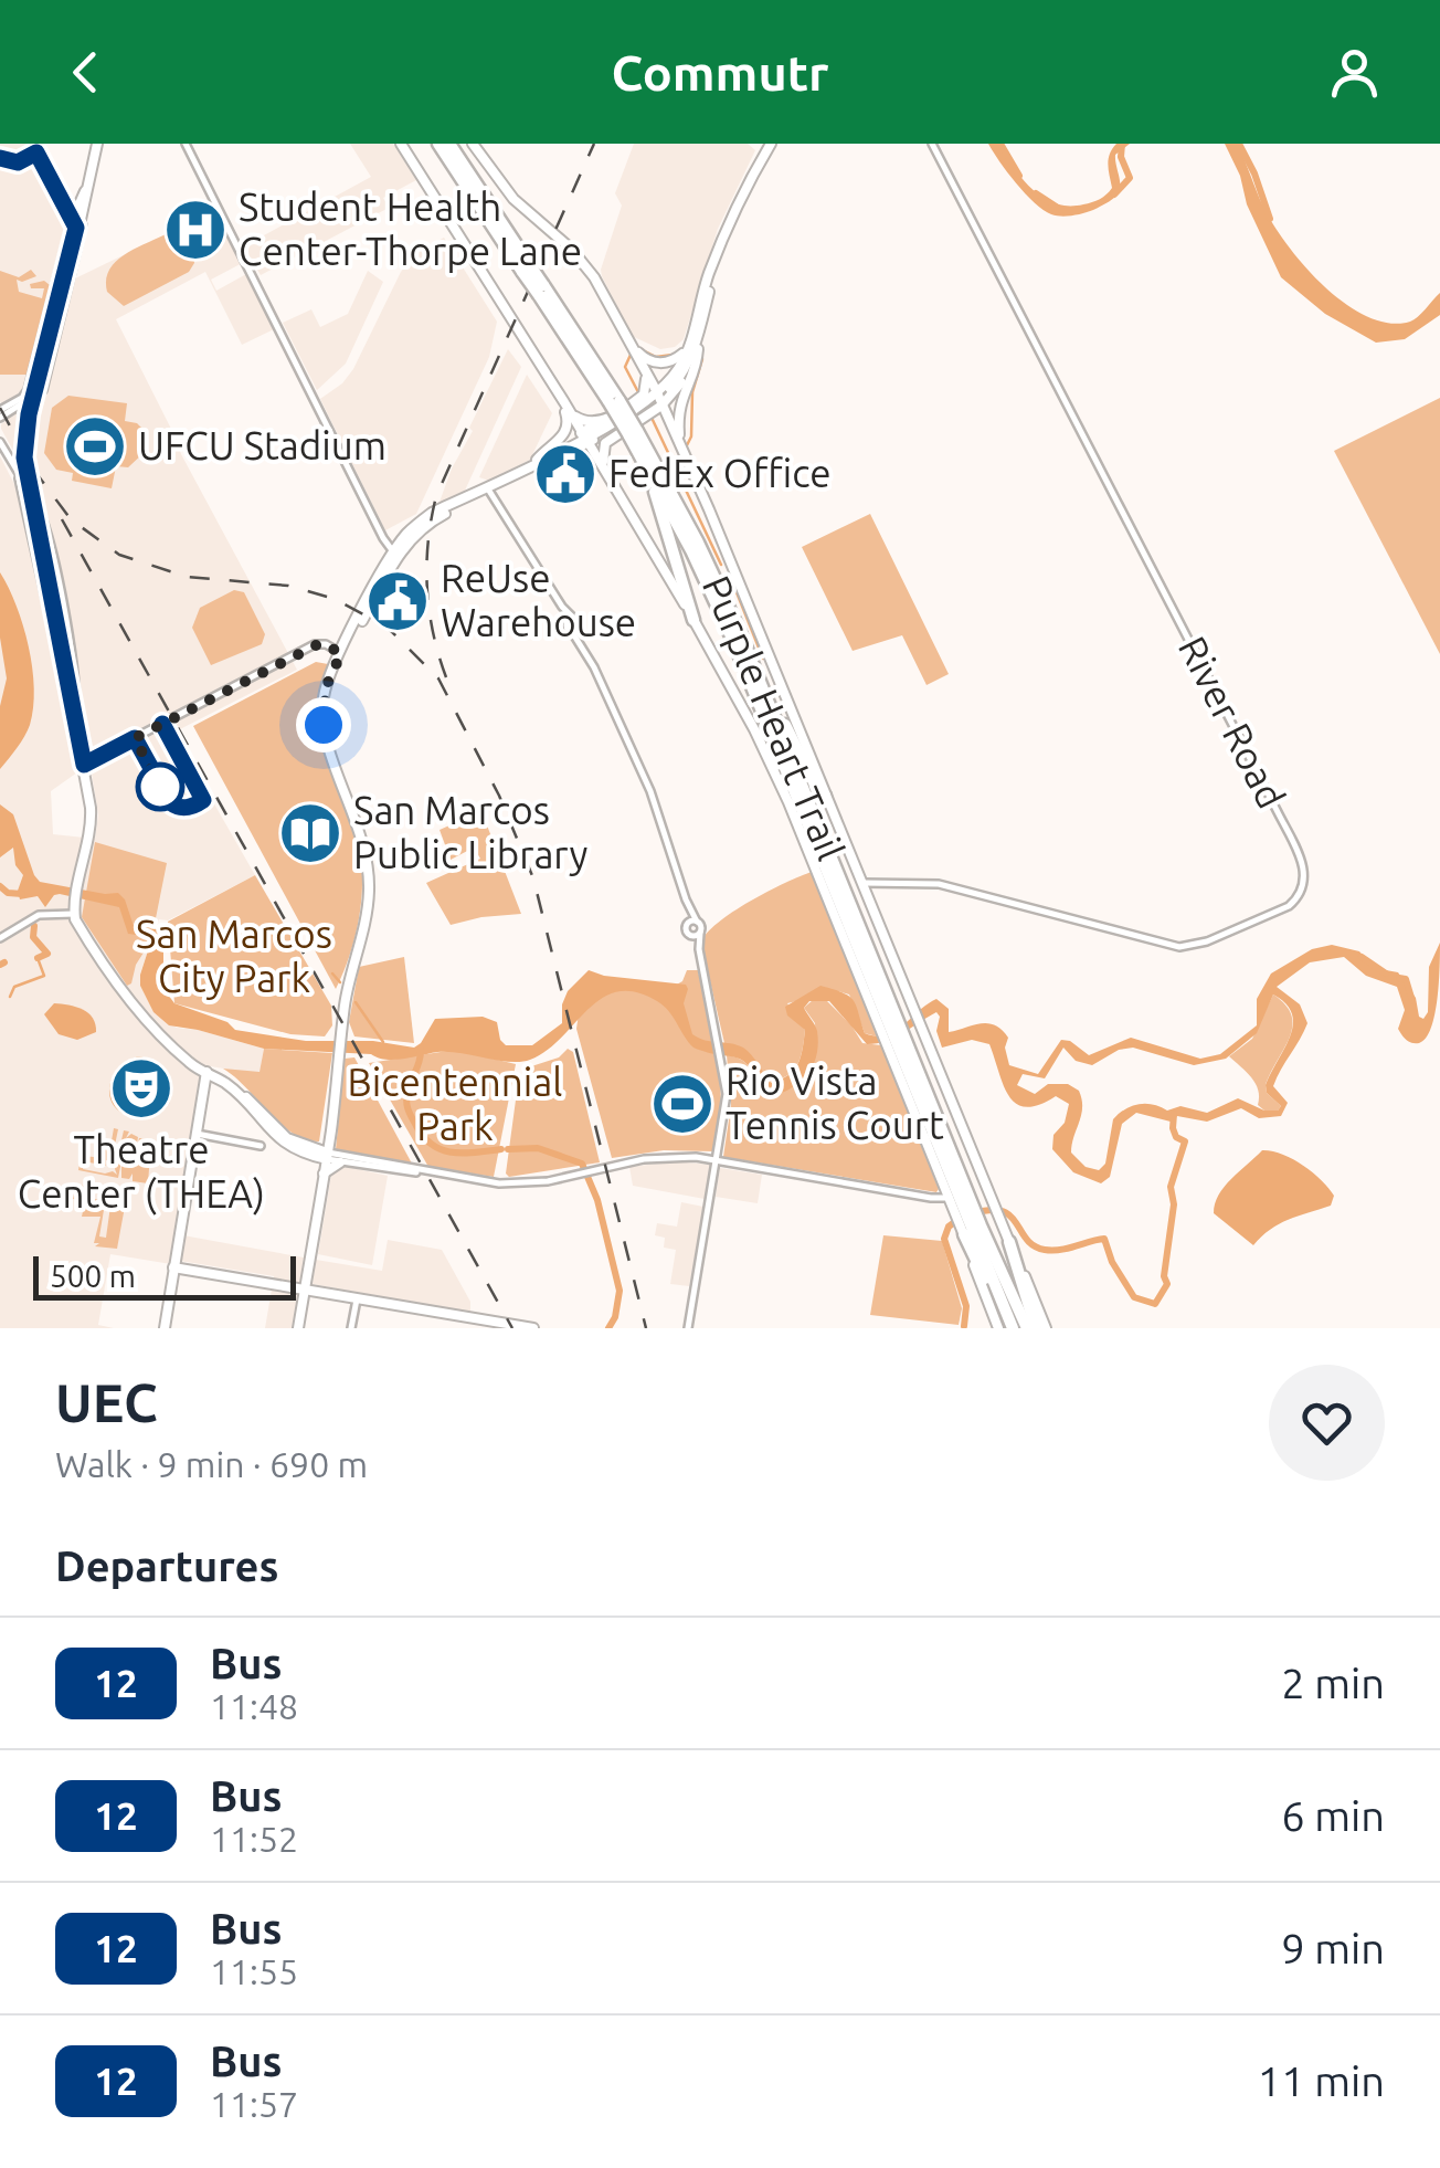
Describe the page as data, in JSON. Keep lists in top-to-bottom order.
{
  "streets": {
    "highway": ["Purple Heart Trail"],
    "street": ["River Road"]
  },
  "parks": ["San Marcos City Park", "Bicentennial Park"],
  "places": {
    "hospital": ["Student Health Center-Thorpe Lane"],
    "sports": ["UFCU Stadium", "Rio Vista Tennis Court"],
    "public building": ["FedEx Office", "ReUse Warehouse"],
    "library": ["San Marcos Public Library"],
    "theatre": ["Theatre Center (THEA)"]
  },
  "lines": ["bus line 12"],
  "scale_bar": "500 m",
  "page": {
    "header": "Commutr",
    "scale": "500 m",
    "heading": [
      ["UEC", "Walk · 9 min · 690 m"],
      "Departures"
    ],
    "list": [
      {
        "mark": "12",
        "name": "Bus",
        "note": "11:48",
        "value": "2 min"
      },
      {
        "mark": "12",
        "name": "Bus",
        "note": "11:52",
        "value": "6 min"
      },
      {
        "mark": "12",
        "name": "Bus",
        "note": "11:55",
        "value": "9 min"
      },
      {
        "mark": "12",
        "name": "Bus",
        "note": "11:57",
        "value": "11 min"
      }
    ]
  }
}
